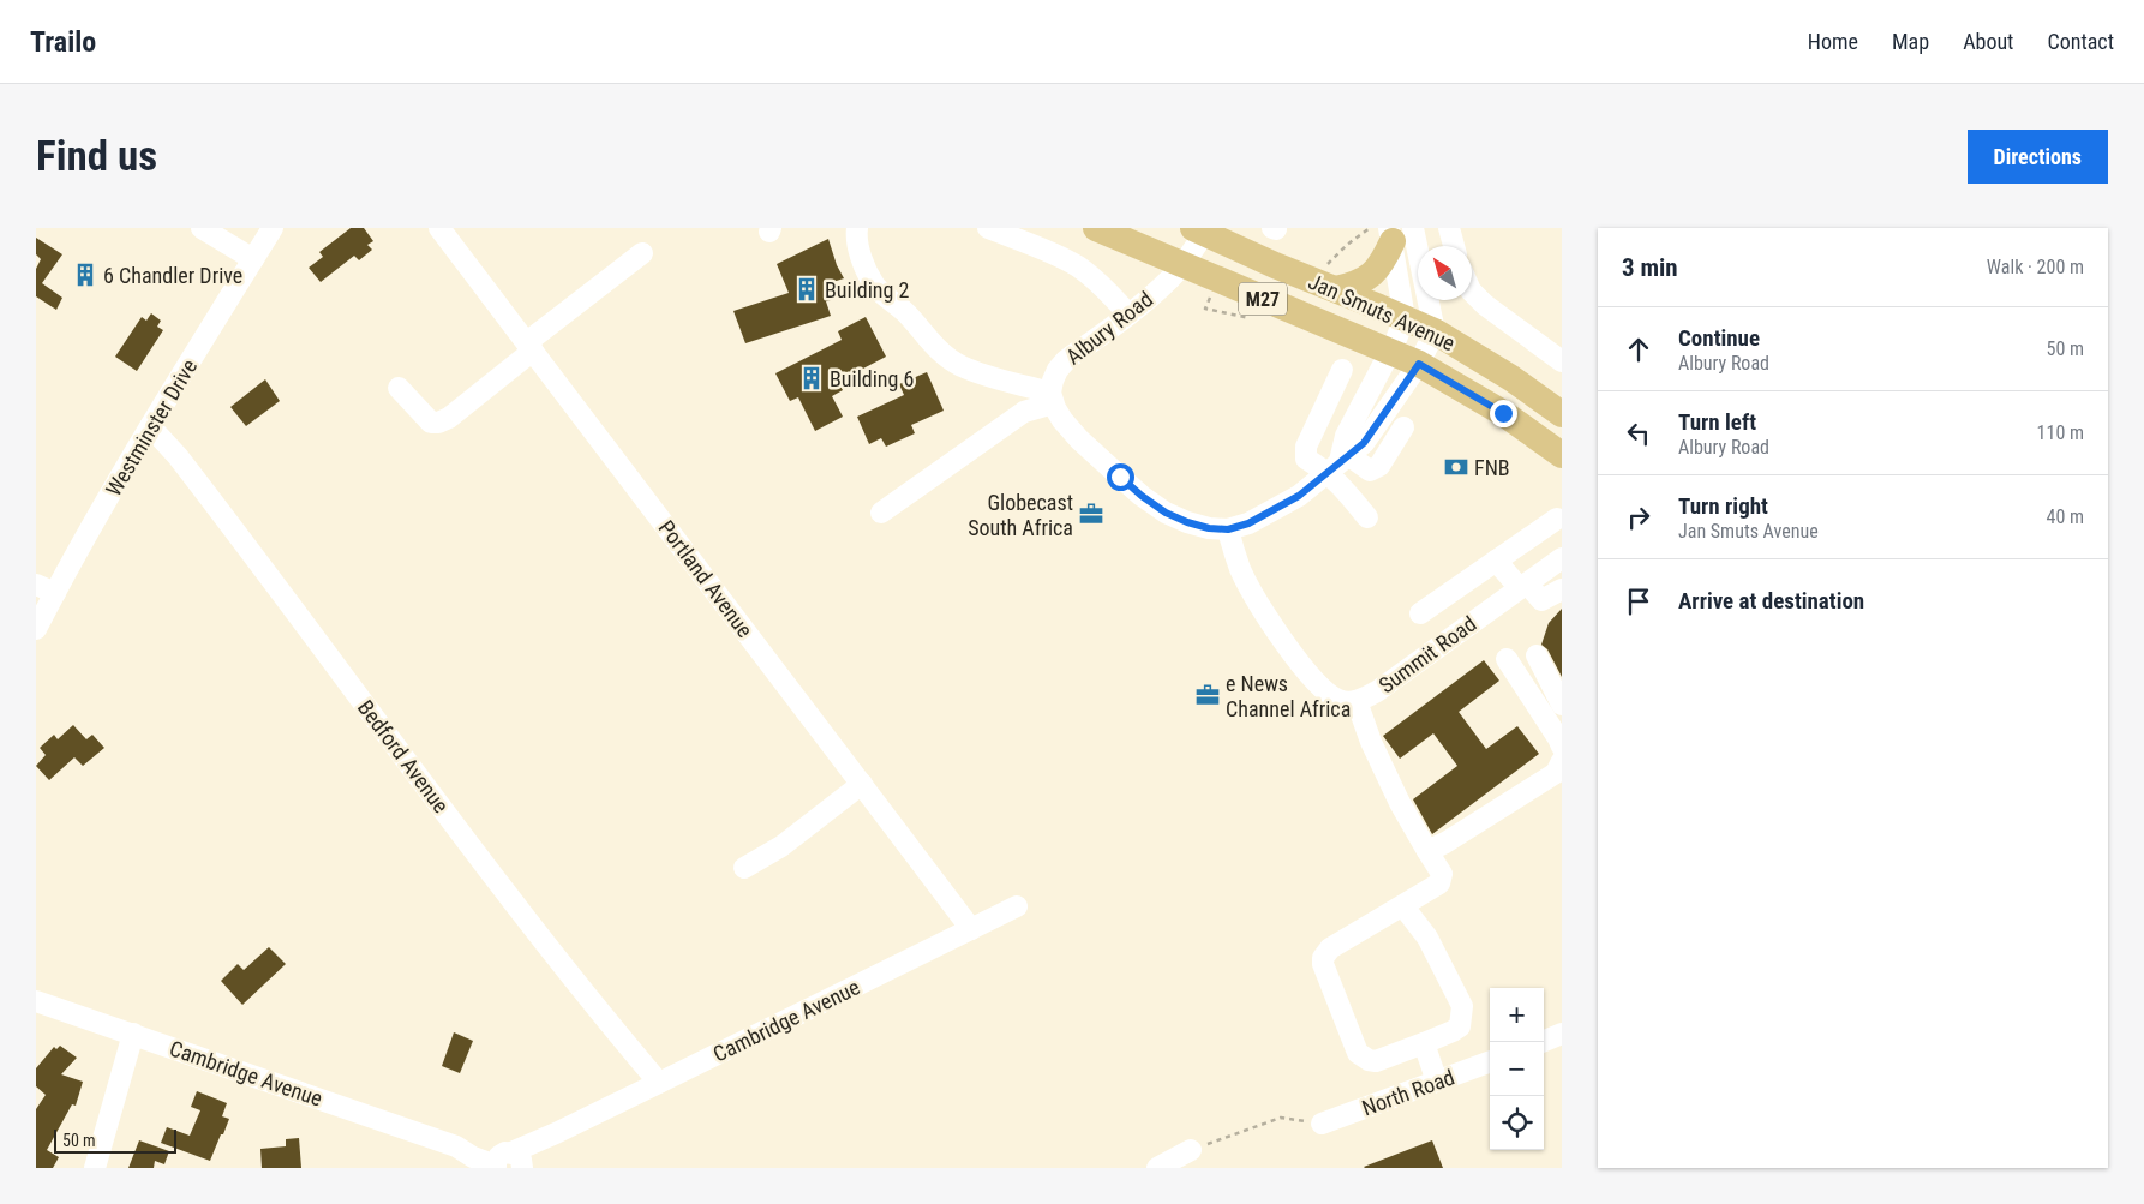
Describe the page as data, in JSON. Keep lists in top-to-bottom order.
{
  "streets": {
    "main road": ["M27", "Jan Smuts Avenue"],
    "street": [
      "Albury Road",
      "Westminster Drive",
      "Portland Avenue",
      "Summit Road",
      "Bedford Avenue",
      "Cambridge Avenue",
      "North Road"
    ]
  },
  "crossings": [
    ["Jan Smuts Avenue", "Albury Road"],
    ["Westminster Drive", "Bedford Avenue"],
    ["Portland Avenue", "Cambridge Avenue"],
    ["Bedford Avenue", "Cambridge Avenue"]
  ],
  "places": {
    "building": ["6 Chandler Drive", "Building 2", "Building 6"],
    "bank": ["FNB"],
    "office": ["Globecast South Africa", "e News Channel Africa"]
  },
  "scale_bar": "50 m",
  "north": "top left",
  "page": {
    "header": "Trailo",
    "nav": [
      "Home",
      "Map",
      "About",
      "Contact"
    ],
    "buttons": "Directions",
    "title": "Find us",
    "heading": ["3 min", "Walk · 200 m"],
    "list": [
      ["Continue", "Albury Road", "50 m"],
      ["Turn left", "Albury Road", "110 m"],
      ["Turn right", "Jan Smuts Avenue", "40 m"],
      "Arrive at destination"
    ],
    "map_buttons": ["+", "−"],
    "scale": "50 m"
  }
}
